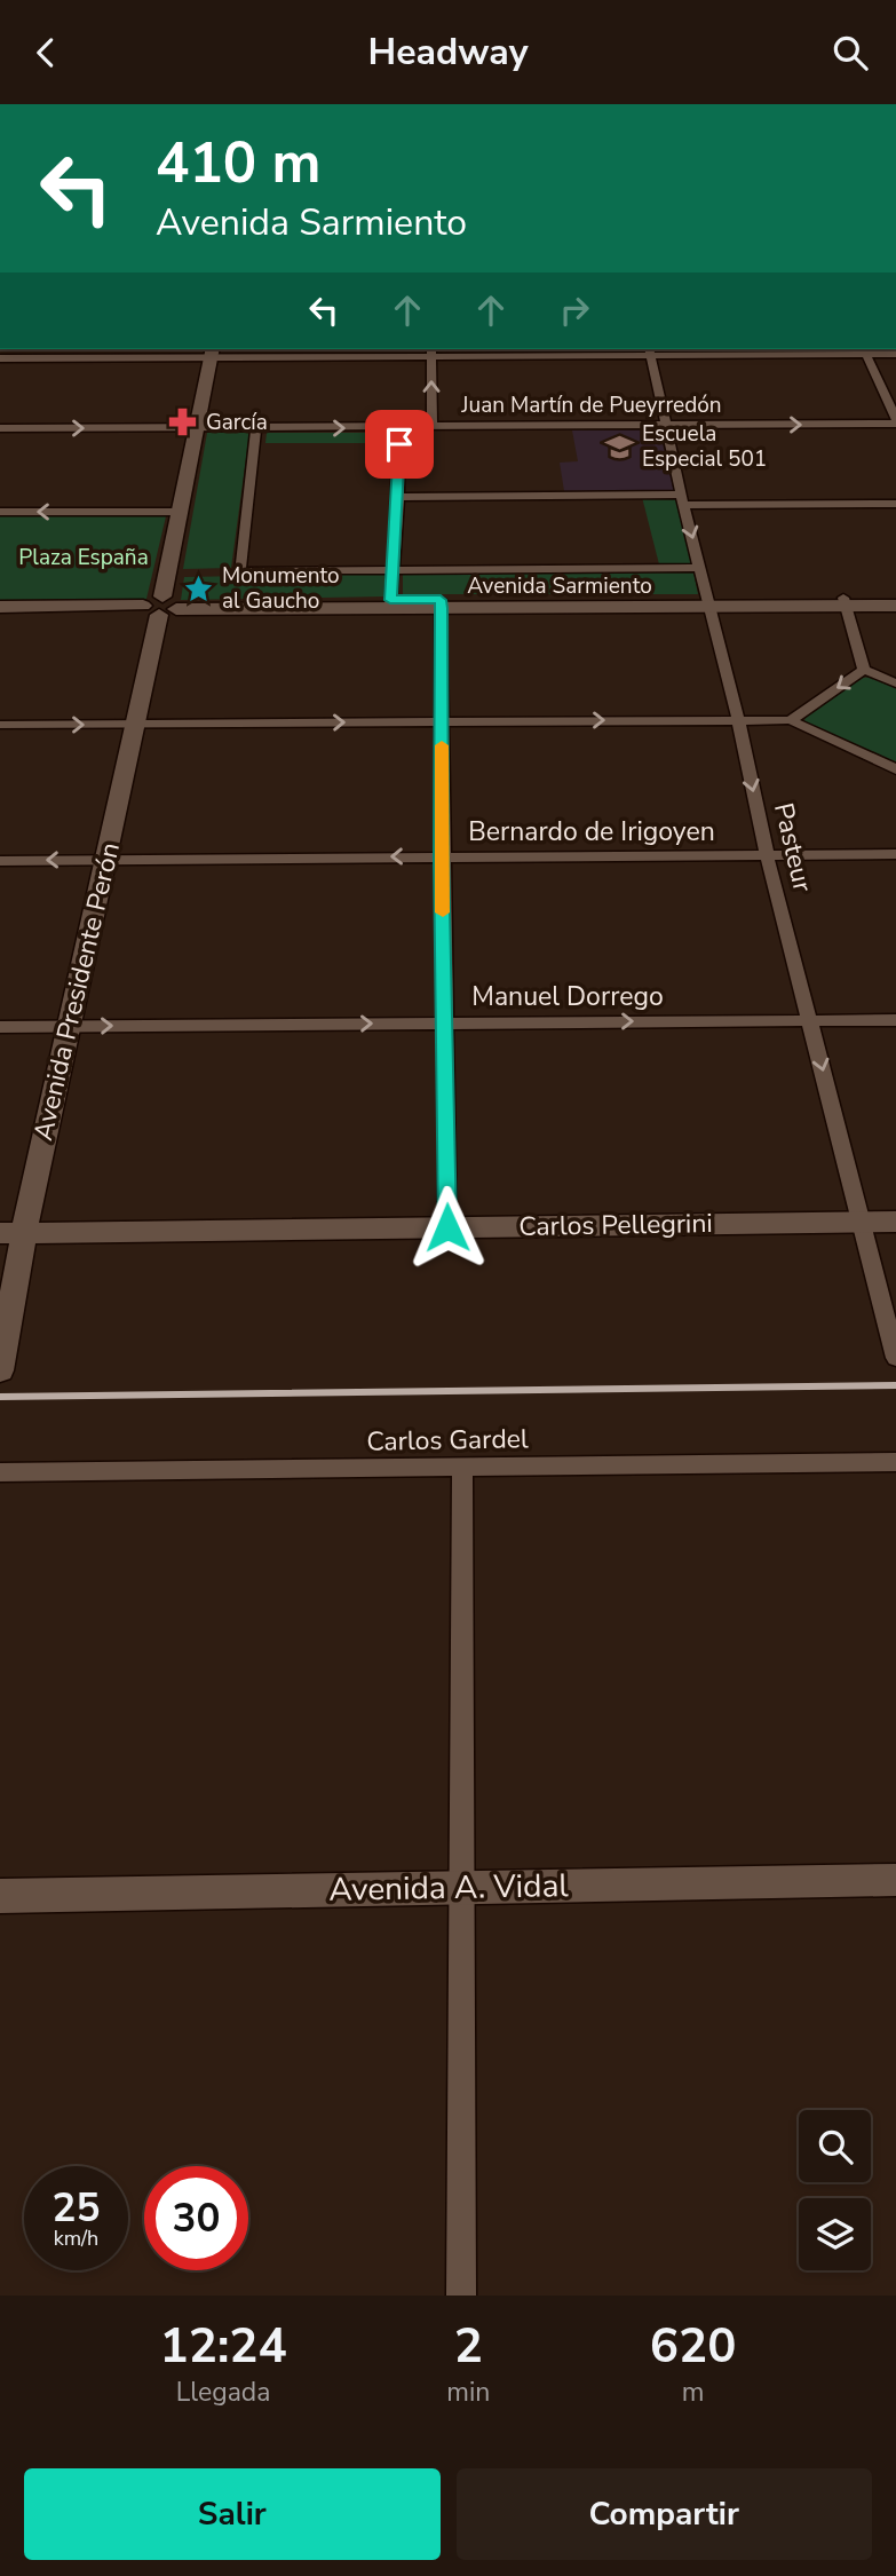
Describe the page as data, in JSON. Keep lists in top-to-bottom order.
{
  "streets": {
    "main road": ["Avenida Sarmiento", "Avenida Presidente Perón", "Carlos Pellegrini"],
    "street": [
      "Juan Martín de Pueyrredón",
      "Bernardo de Irigoyen",
      "Pasteur",
      "Manuel Dorrego",
      "Carlos Gardel",
      "Avenida A. Vidal"
    ]
  },
  "crossings": [
    ["Juan Martín de Pueyrredón", "Pasteur"],
    ["Juan Martín de Pueyrredón", "Avenida Presidente Perón"],
    ["Avenida Sarmiento", "Pasteur"],
    ["Avenida Sarmiento", "Avenida Presidente Perón"],
    ["Bernardo de Irigoyen", "Pasteur"],
    ["Bernardo de Irigoyen", "Avenida Presidente Perón"],
    ["Pasteur", "Manuel Dorrego"],
    ["Pasteur", "Carlos Pellegrini"],
    ["Avenida Presidente Perón", "Manuel Dorrego"],
    ["Avenida Presidente Perón", "Carlos Pellegrini"]
  ],
  "one_way": ["Pasteur", "Manuel Dorrego"],
  "parks": ["Plaza España"],
  "places": {
    "pharmacy": ["García"],
    "school or university": ["Escuela Especial 501"],
    "place": ["Monumento al Gaucho"]
  },
  "page": {
    "header": "Headway",
    "turn": ["410 m", "Avenida Sarmiento"],
    "speed": "25 km/h",
    "limit": "30",
    "eta": [
      "12:24",
      "Llegada",
      "2",
      "min",
      "620",
      "m"
    ],
    "buttons": ["Salir", "Compartir"]
  }
}
